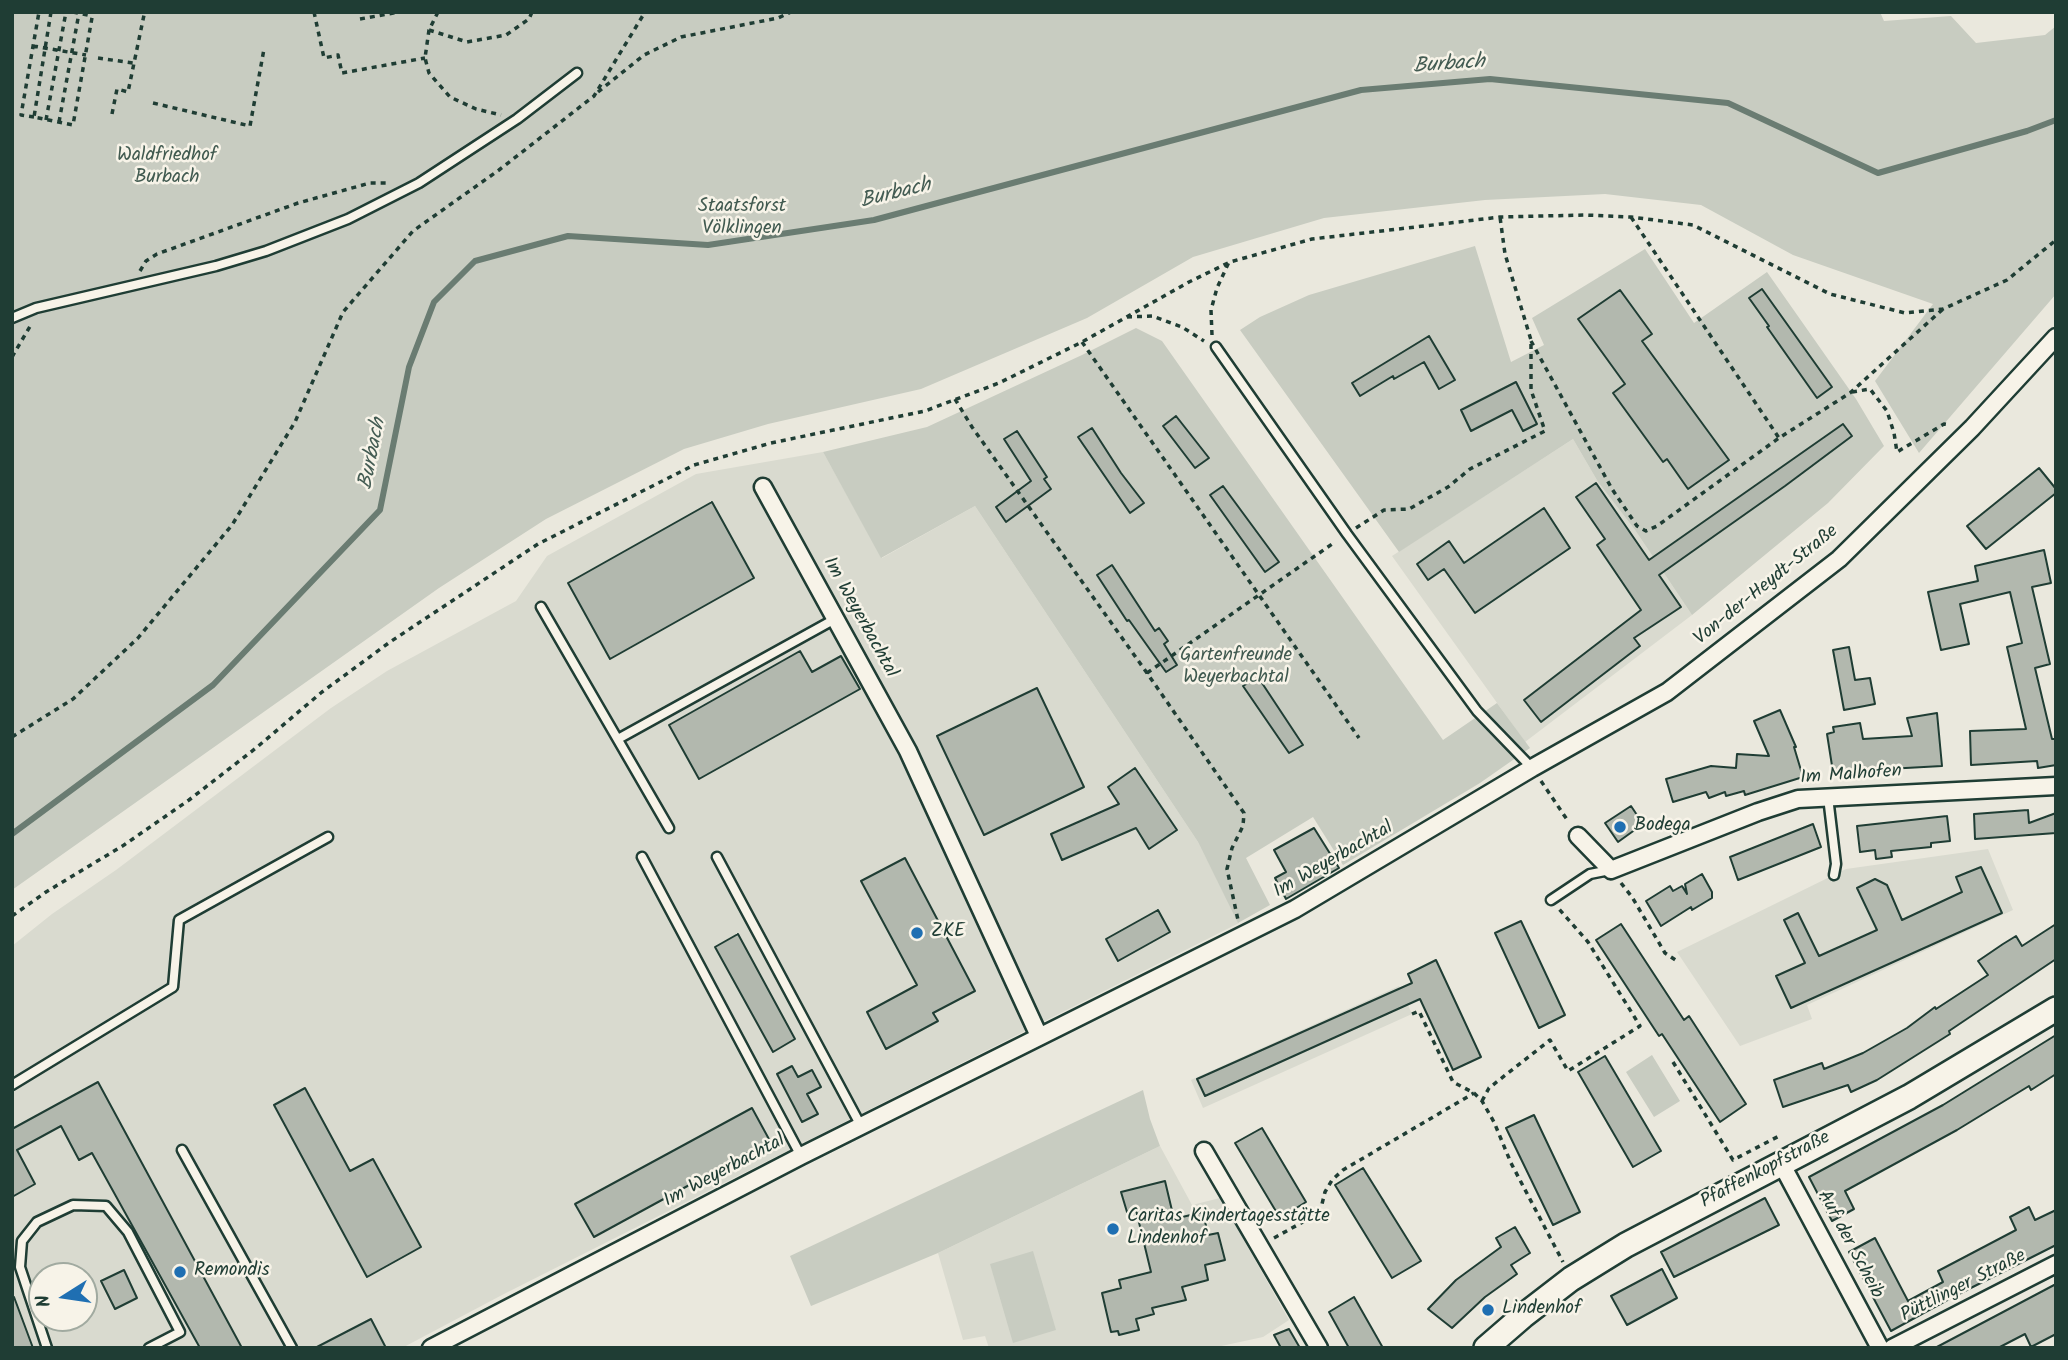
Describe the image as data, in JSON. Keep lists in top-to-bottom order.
{
  "streets": {
    "street": [
      "Von-der-Heydt-Straße",
      "Im Weyerbachtal",
      "Im Malhofen",
      "Pfaffenkopfstraße",
      "Auf der Scheib",
      "Püttlinger Straße"
    ]
  },
  "crossings": [
    ["Von-der-Heydt-Straße", "Im Weyerbachtal"],
    ["Pfaffenkopfstraße", "Auf der Scheib"]
  ],
  "water": ["Burbach"],
  "parks": ["Waldfriedhof Burbach", "Staatsforst Völklingen", "Gartenfreunde Weyerbachtal"],
  "places": [
    "Bodega",
    "ZKE",
    "Caritas Kindertagesstätte Lindenhof",
    "Remondis",
    "Lindenhof"
  ],
  "north": "left"
}
